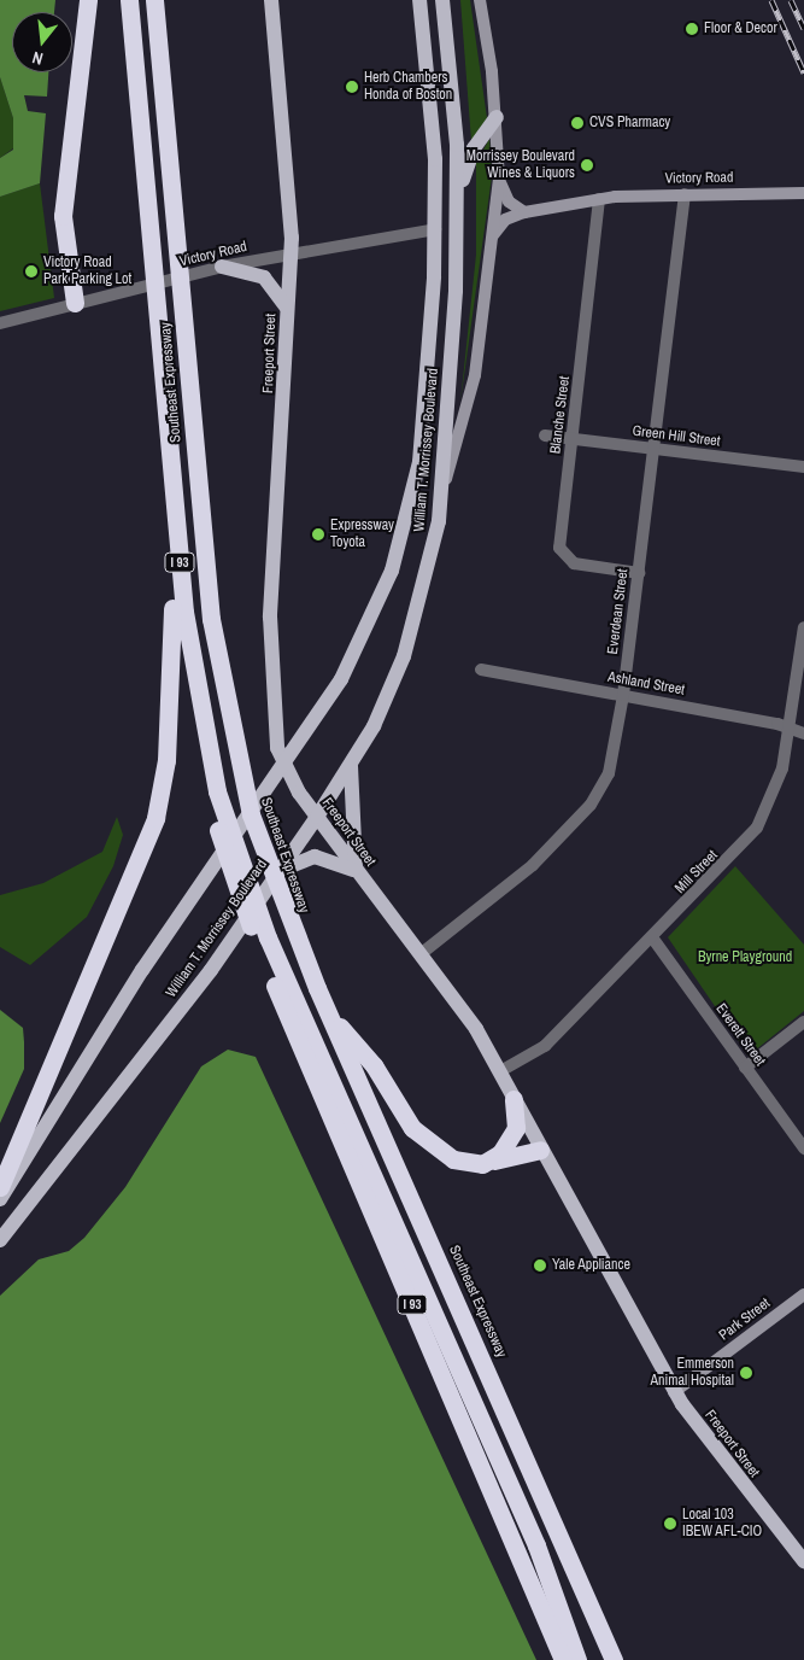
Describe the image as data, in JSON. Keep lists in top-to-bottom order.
{
  "streets": {
    "highway": ["Southeast Expressway", "I 93"],
    "main road": [
      "Victory Road",
      "Freeport Street",
      "William T. Morrissey Boulevard",
      "Park Street"
    ],
    "street": [
      "Blanche Street",
      "Green Hill Street",
      "Everdean Street",
      "Ashland Street",
      "Mill Street",
      "Everett Street"
    ]
  },
  "crossings": [
    ["Victory Road", "Freeport Street"],
    ["Victory Road", "Blanche Street"],
    ["Victory Road", "William T. Morrissey Boulevard"],
    ["Victory Road", "Everdean Street"],
    ["Freeport Street", "William T. Morrissey Boulevard"],
    ["Freeport Street", "Everdean Street"],
    ["Freeport Street", "Mill Street"],
    ["Freeport Street", "Park Street"],
    ["Southeast Expressway", "I 93"],
    ["Blanche Street", "Green Hill Street"],
    ["Blanche Street", "Everdean Street"],
    ["Green Hill Street", "Everdean Street"],
    ["Everdean Street", "Ashland Street"],
    ["Ashland Street", "Mill Street"],
    ["Mill Street", "Everett Street"]
  ],
  "parks": ["Byrne Playground"],
  "places": [
    "Floor & Decor",
    "Herb Chambers Honda of Boston",
    "CVS Pharmacy",
    "Morrissey Boulevard Wines & Liquors",
    "Victory Road Park Parking Lot",
    "Expressway Toyota",
    "Yale Appliance",
    "Emmerson Animal Hospital",
    "Local 103 IBEW AFL-CIO"
  ],
  "north": "bottom"
}
